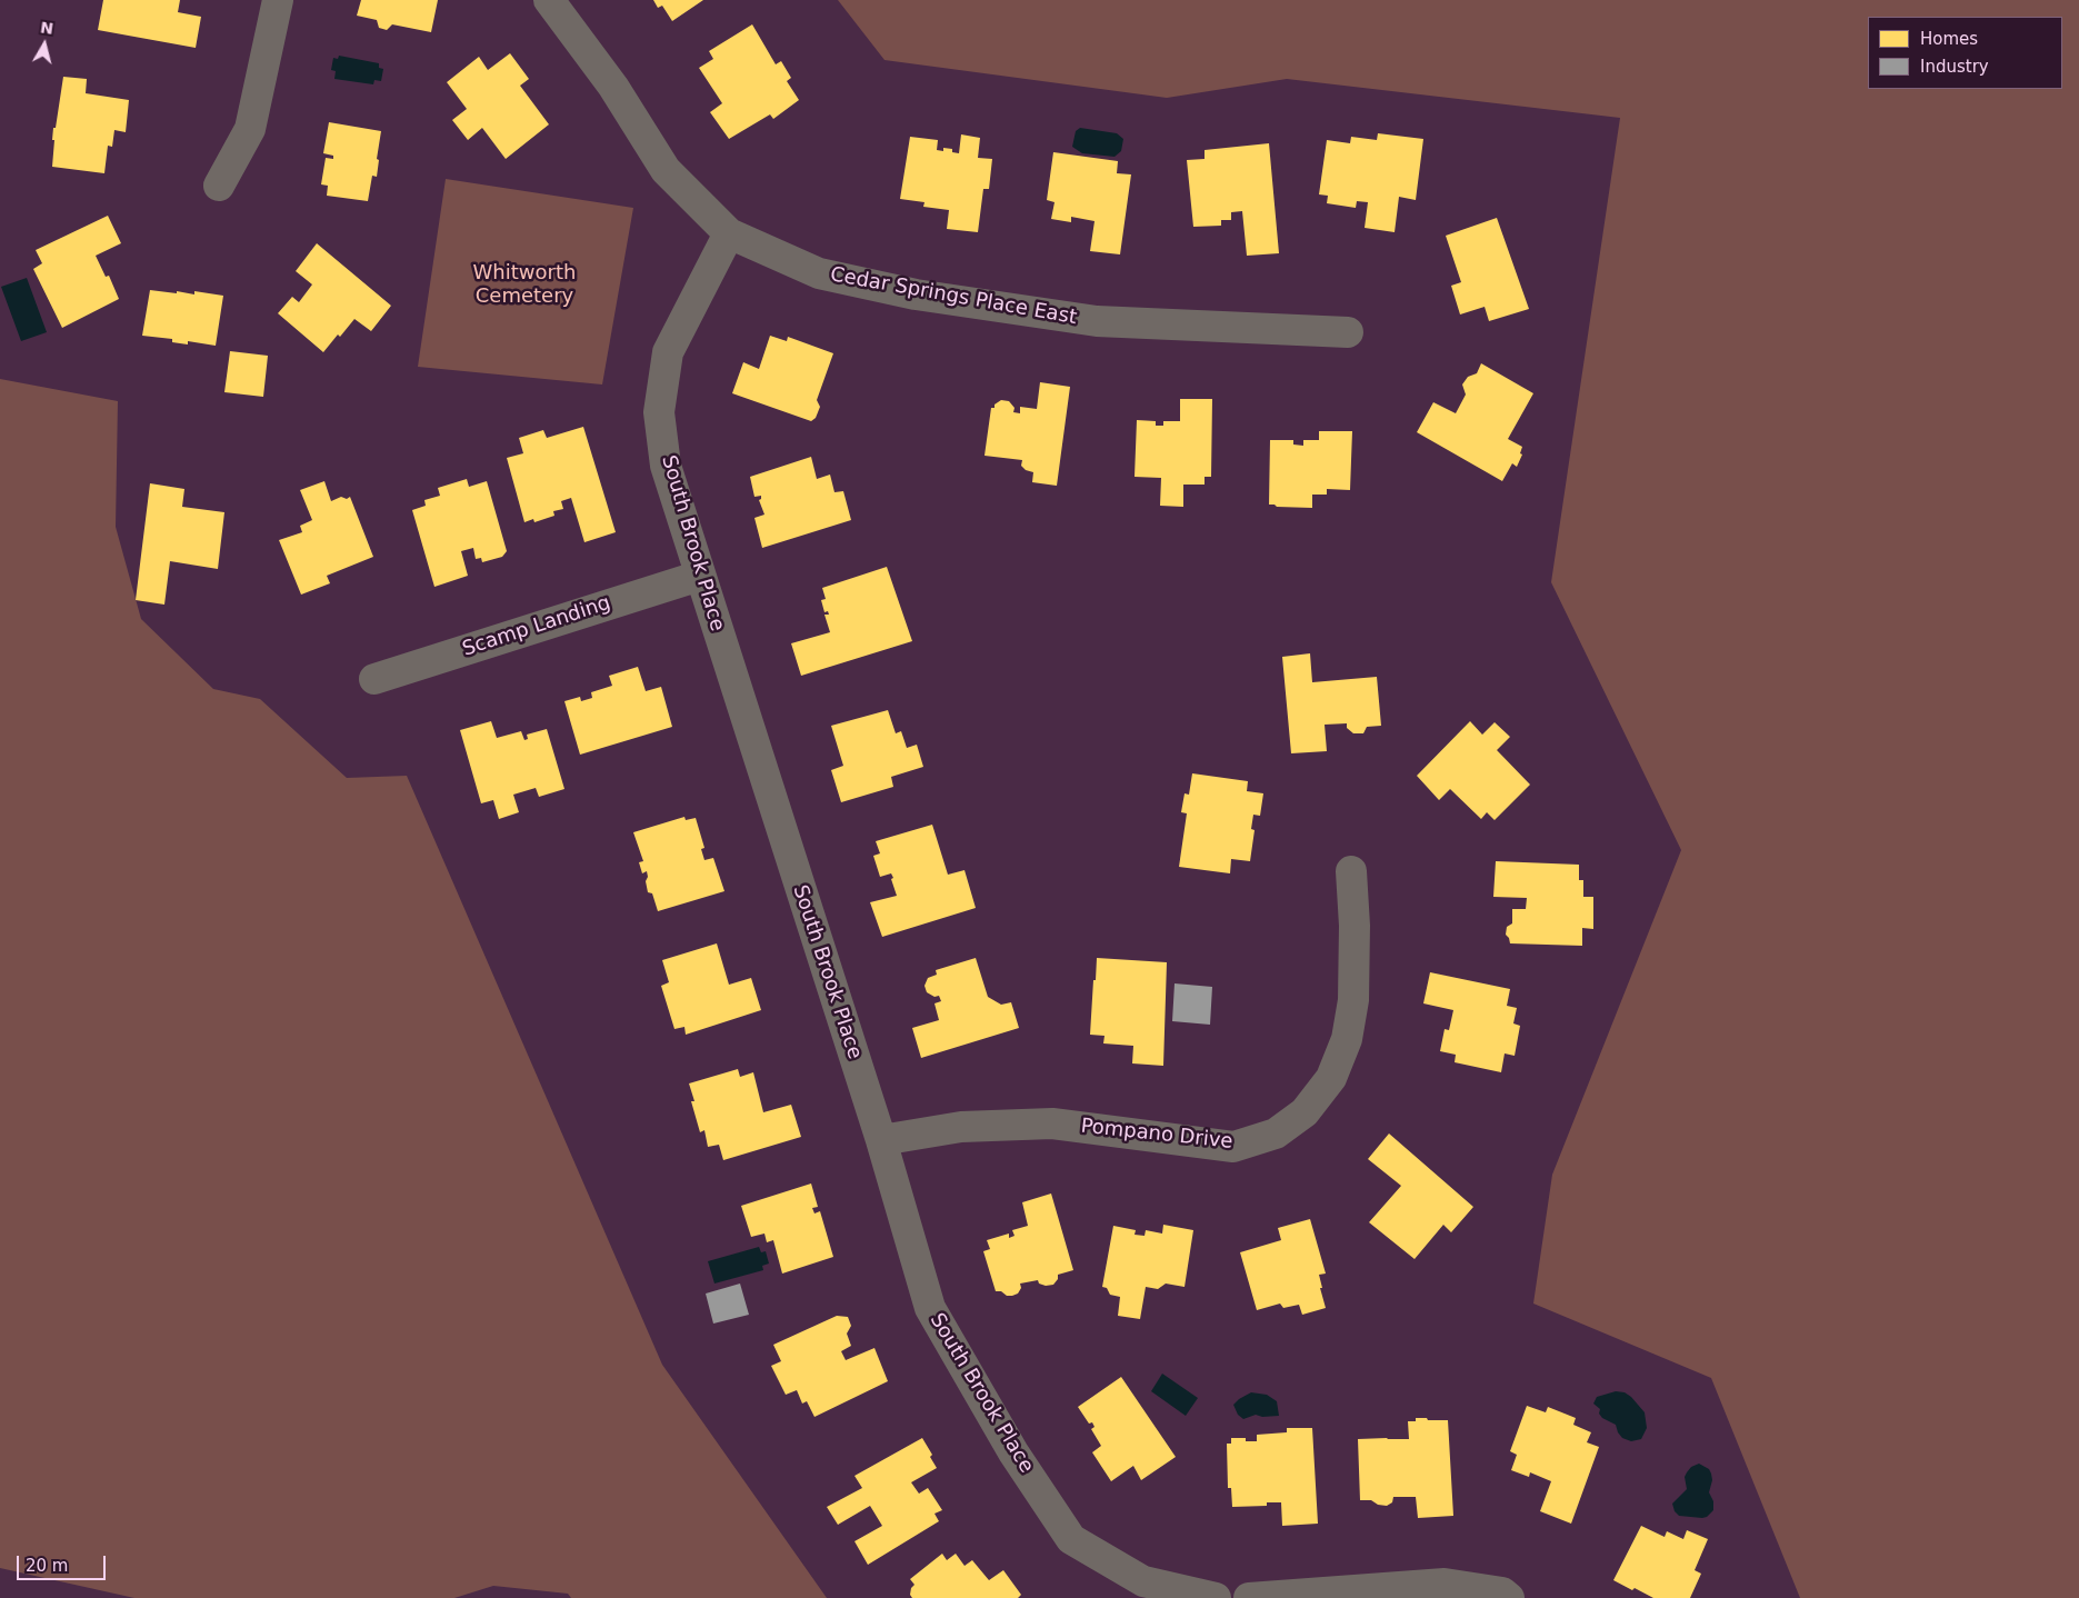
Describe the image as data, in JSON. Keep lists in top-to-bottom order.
{
  "streets": {
    "street": [
      "Cedar Springs Place East",
      "South Brook Place",
      "Scamp Landing",
      "Pompano Drive"
    ]
  },
  "crossings": [
    ["Cedar Springs Place East", "South Brook Place"],
    ["South Brook Place", "Scamp Landing"],
    ["South Brook Place", "Pompano Drive"]
  ],
  "parks": ["Whitworth Cemetery"],
  "legend": ["Homes", "Industry"],
  "scale_bar": "20 m",
  "north": "top"
}
